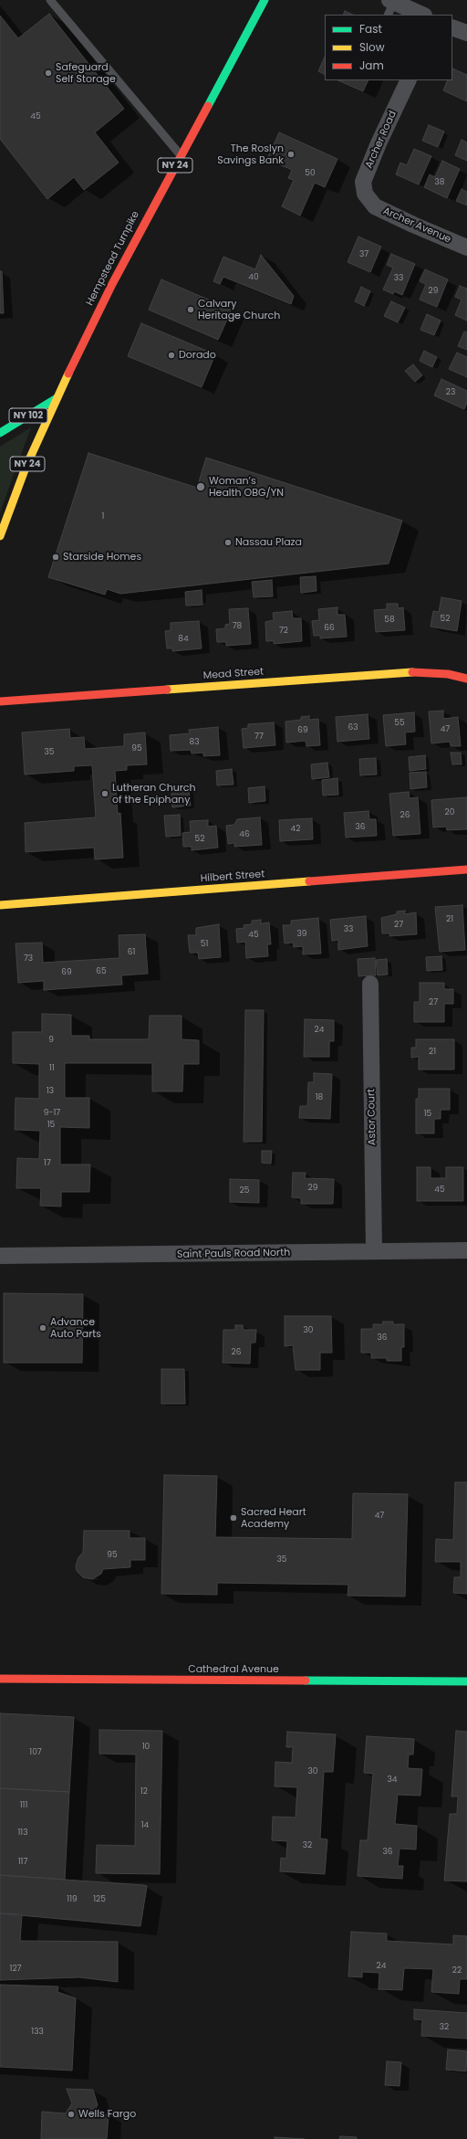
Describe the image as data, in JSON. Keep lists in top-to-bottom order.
{
  "streets": {
    "street": [
      "Archer Road",
      "NY 24",
      "Archer Avenue",
      "Hempstead Turnpike",
      "NY 102",
      "Mead Street",
      "Hilbert Street",
      "Astor Court",
      "Saint Pauls Road North",
      "Cathedral Avenue"
    ]
  },
  "crossings": [
    ["Archer Road", "Archer Avenue"],
    ["Hempstead Turnpike", "NY 102"],
    ["Astor Court", "Saint Pauls Road North"]
  ],
  "places": [
    "Safeguard Self Storage",
    "The Roslyn Savings Bank",
    "Calvary Heritage Church",
    "Dorado",
    "Woman’s Health OBG/YN",
    "Nassau Plaza",
    "Starside Homes",
    "Lutheran Church of the Epiphany",
    "Advance Auto Parts",
    "Sacred Heart Academy",
    "Wells Fargo"
  ],
  "house_numbers": [
    "45",
    "50",
    "38",
    "37",
    "40",
    "33",
    "29",
    "23",
    "1",
    "52",
    "58",
    "78",
    "66",
    "72",
    "84",
    "55",
    "63",
    "47",
    "69",
    "77",
    "83",
    "95",
    "35",
    "20",
    "26",
    "36",
    "42",
    "46",
    "52",
    "21",
    "27",
    "33",
    "39",
    "45",
    "51",
    "61",
    "73",
    "65",
    "69",
    "27",
    "24",
    "9",
    "21",
    "11",
    "13",
    "18",
    "9-17",
    "15",
    "15",
    "17",
    "29",
    "45",
    "25",
    "30",
    "36",
    "26",
    "47",
    "95",
    "35",
    "10",
    "107",
    "30",
    "34",
    "12",
    "111",
    "14",
    "113",
    "32",
    "36",
    "117",
    "119",
    "125",
    "24",
    "127",
    "22",
    "32",
    "133"
  ],
  "legend": ["Fast", "Slow", "Jam"]
}
